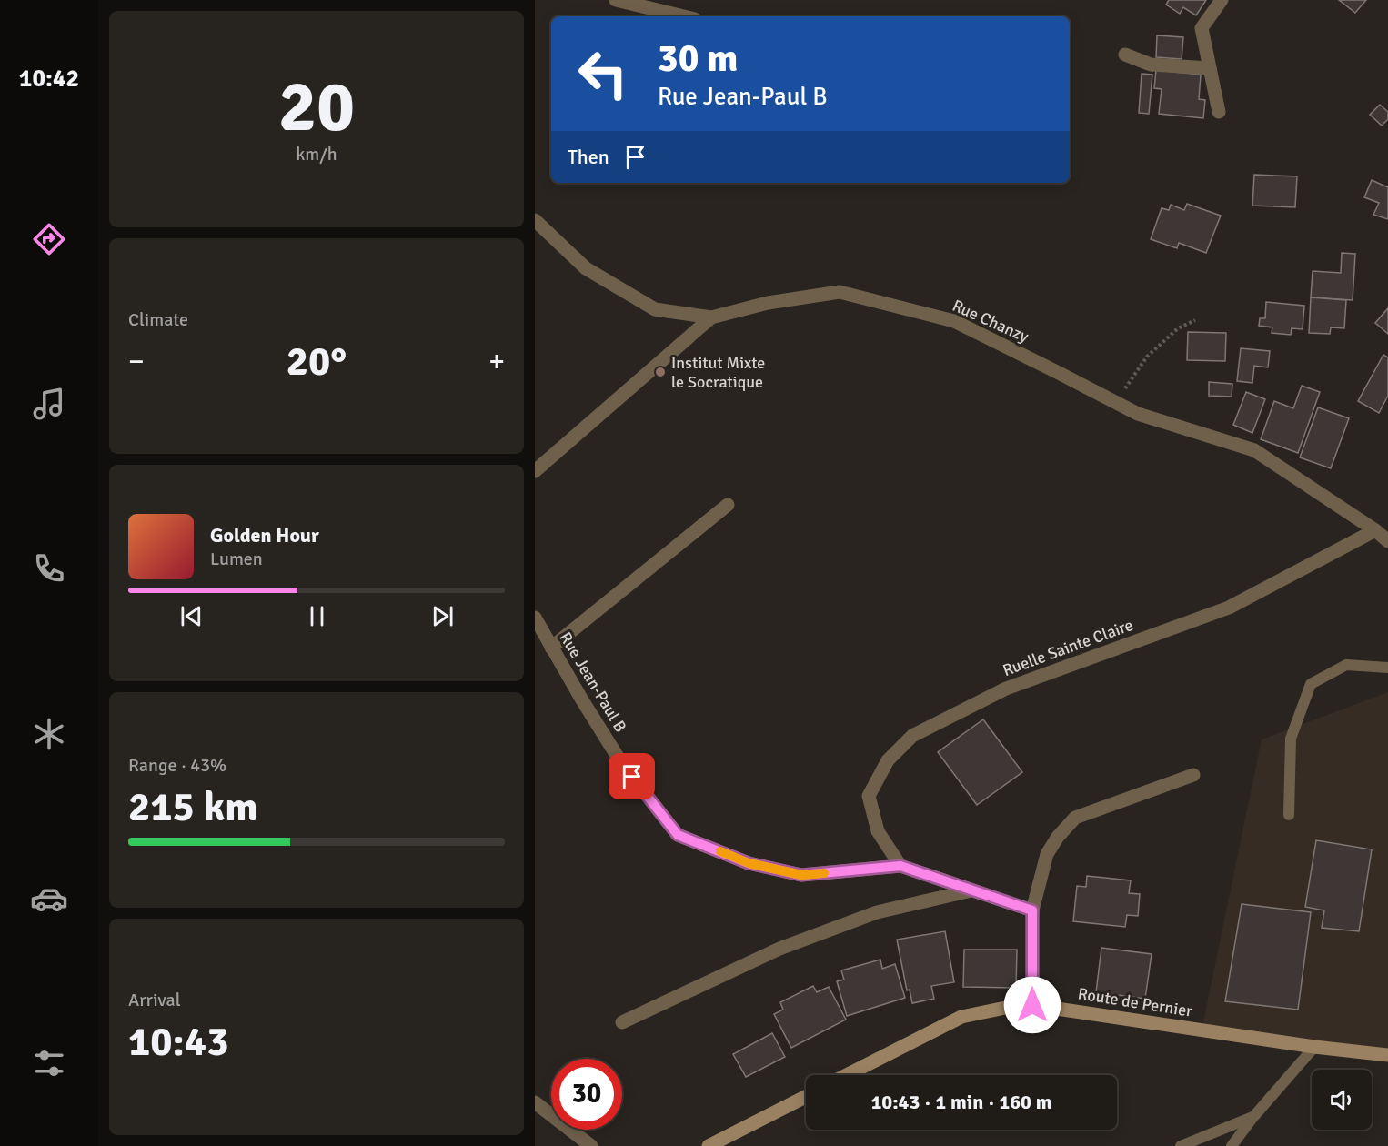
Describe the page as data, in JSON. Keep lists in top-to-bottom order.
{
  "streets": {
    "street": [
      "Rue Chanzy",
      "Ruelle Sainte Claire",
      "Rue Jean-Paul B",
      "Route de Pernier"
    ]
  },
  "crossings": [
    ["Rue Chanzy", "Ruelle Sainte Claire"],
    ["Ruelle Sainte Claire", "Rue Jean-Paul B"]
  ],
  "places": ["Institut Mixte le Socratique"],
  "page": {
    "tabs": "10:42",
    "tile": [
      ["20", "km/h"],
      "Climate",
      ["Range · 43%", "215 km"],
      ["Arrival", "10:43"]
    ],
    "turn": ["30 m", "Rue Jean-Paul B"],
    "then": "Then",
    "heat": ["−", "20°", "+"],
    "song": ["Golden Hour", "Lumen"],
    "limit": "30",
    "trip": "10:43 · 1 min · 160 m"
  }
}
